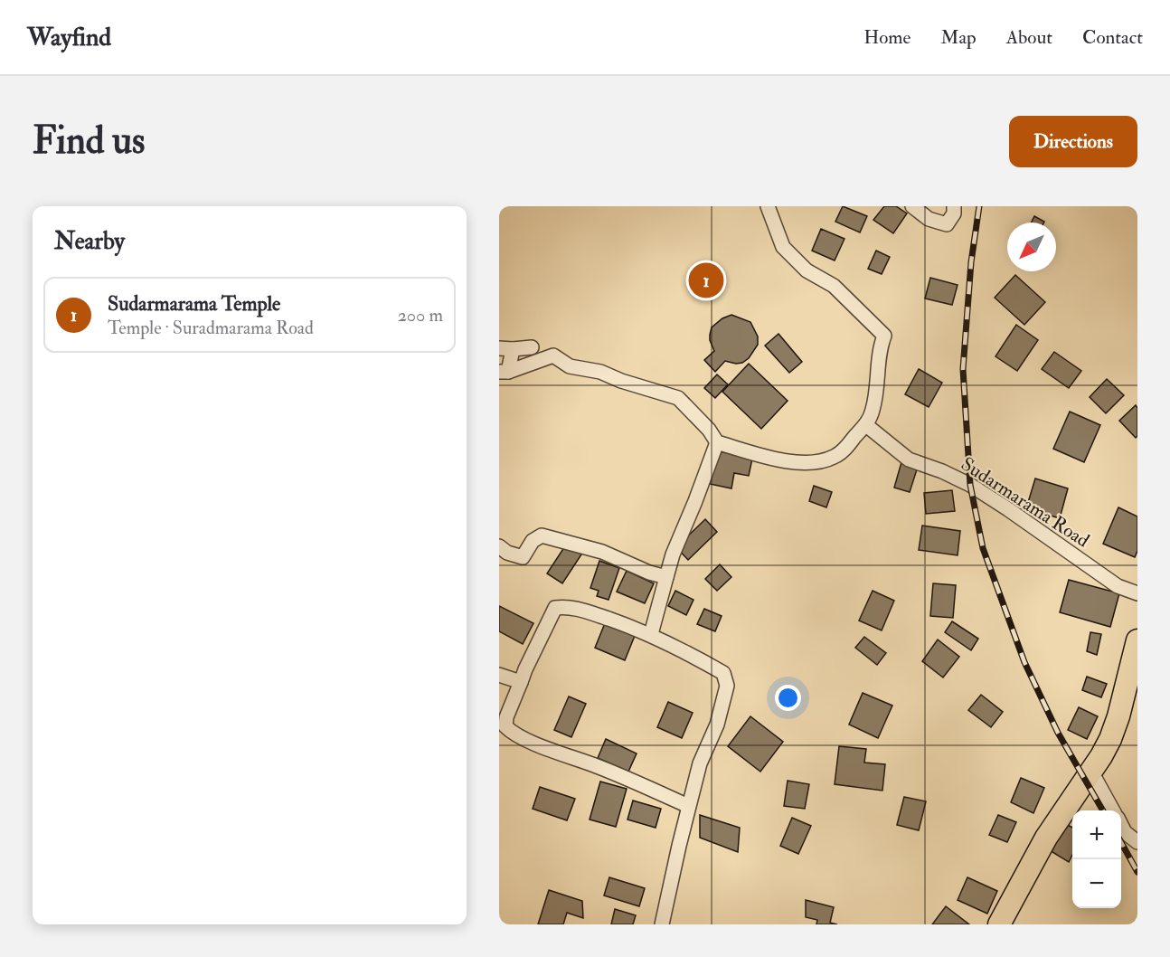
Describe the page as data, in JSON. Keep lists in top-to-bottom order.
{
  "streets": {
    "street": ["Sudarmarama Road"]
  },
  "north": "bottom left",
  "page": {
    "header": "Wayfind",
    "nav": [
      "Home",
      "Map",
      "About",
      "Contact"
    ],
    "buttons": "Directions",
    "title": "Find us",
    "heading": "Nearby",
    "pins": "1",
    "list": [
      {
        "mark": "1",
        "name": "Sudarmarama Temple",
        "note": "Temple · Suradmarama Road",
        "value": "200 m"
      }
    ],
    "map_buttons": ["+", "−"]
  }
}
